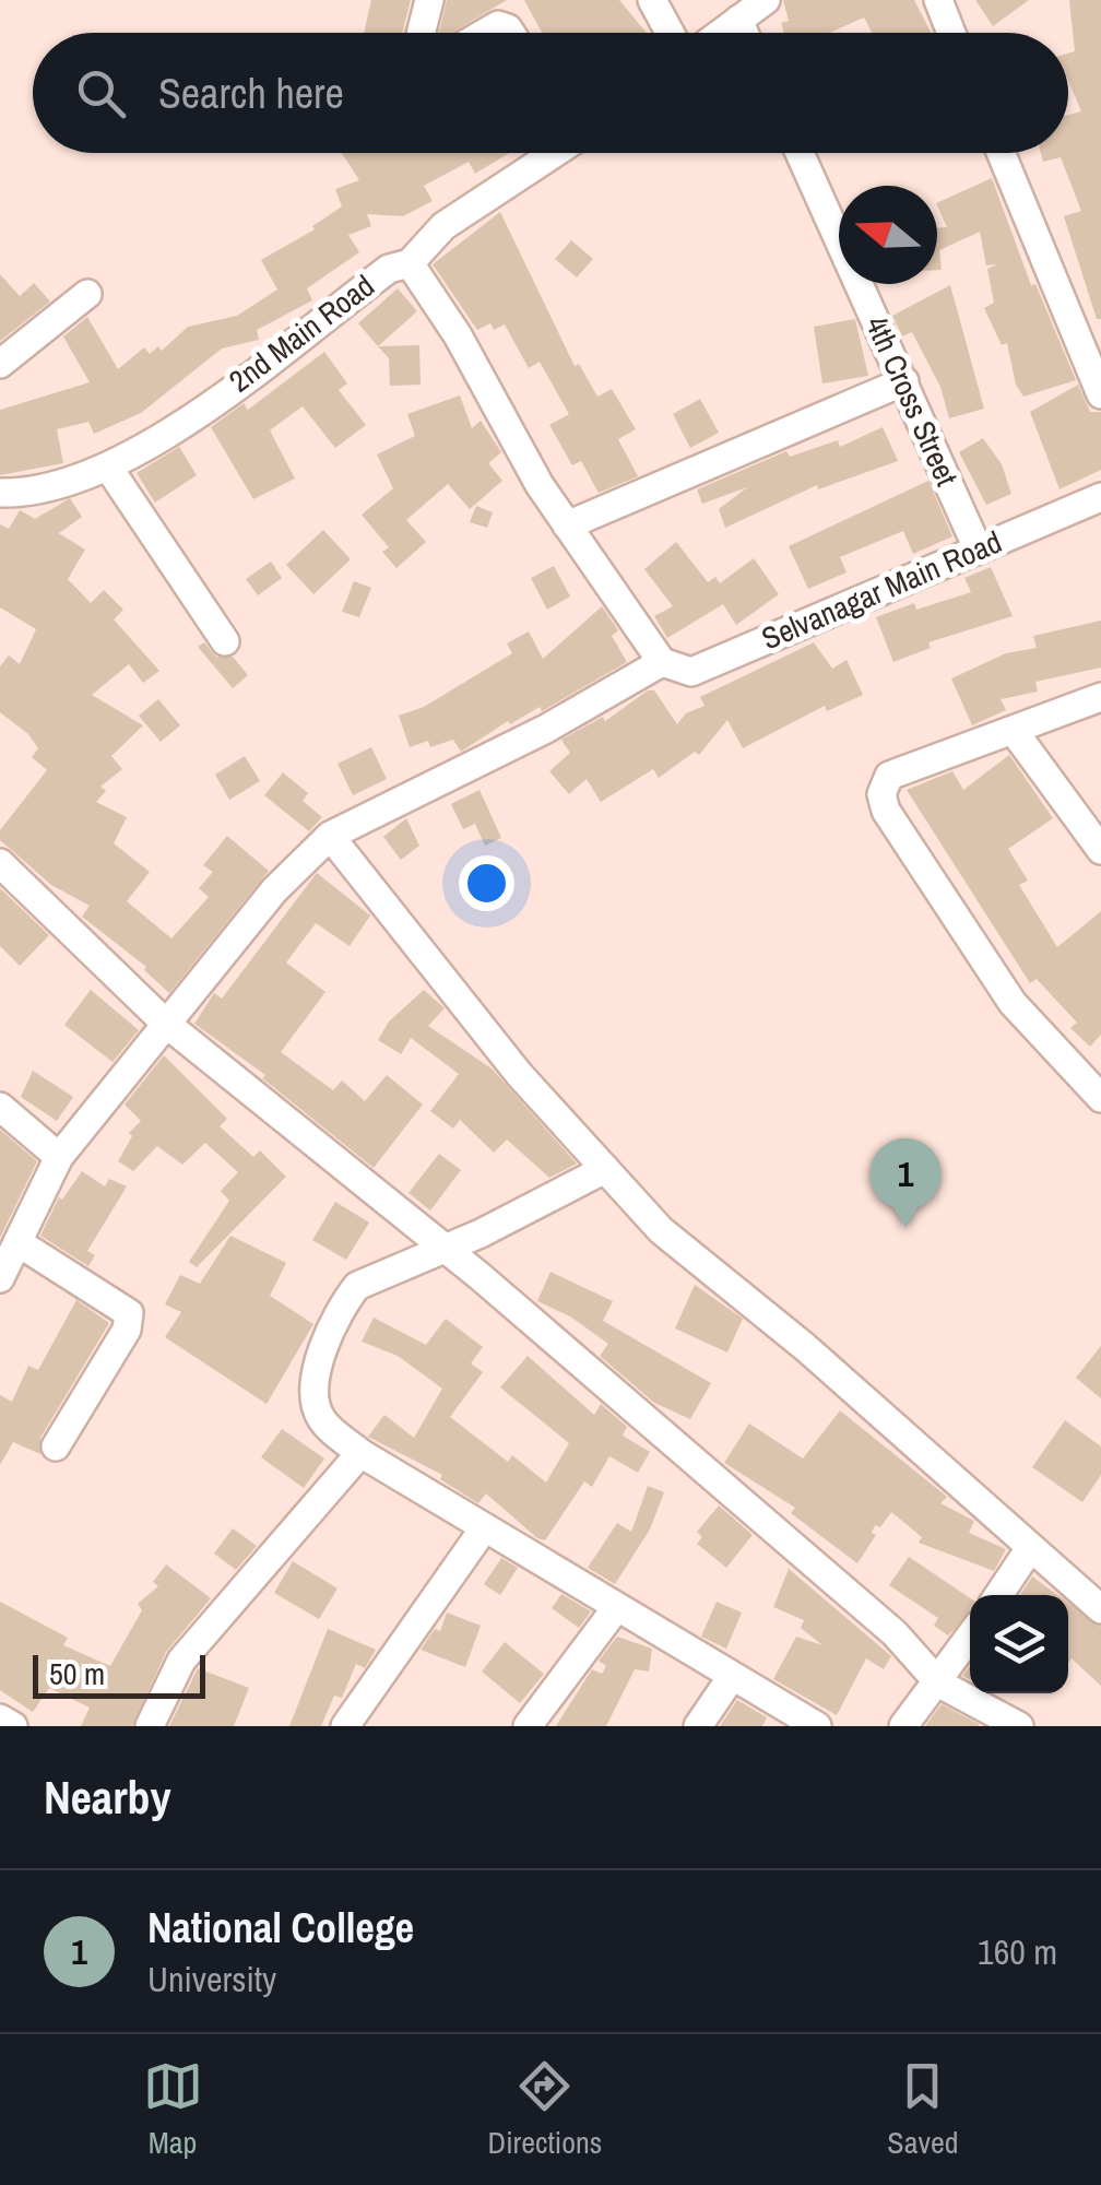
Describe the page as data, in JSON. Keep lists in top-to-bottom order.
{
  "streets": {
    "street": ["2nd Main Road", "4th Cross Street", "Selvanagar Main Road"]
  },
  "crossings": [
    ["4th Cross Street", "Selvanagar Main Road"]
  ],
  "scale_bar": "50 m",
  "north": "left",
  "page": {
    "search": "Search here",
    "pins": "1",
    "scale": "50 m",
    "heading": "Nearby",
    "list": [
      {
        "mark": "1",
        "name": "National College",
        "note": "University",
        "value": "160 m"
      }
    ],
    "nav": ["Map", "Directions", "Saved"]
  }
}
